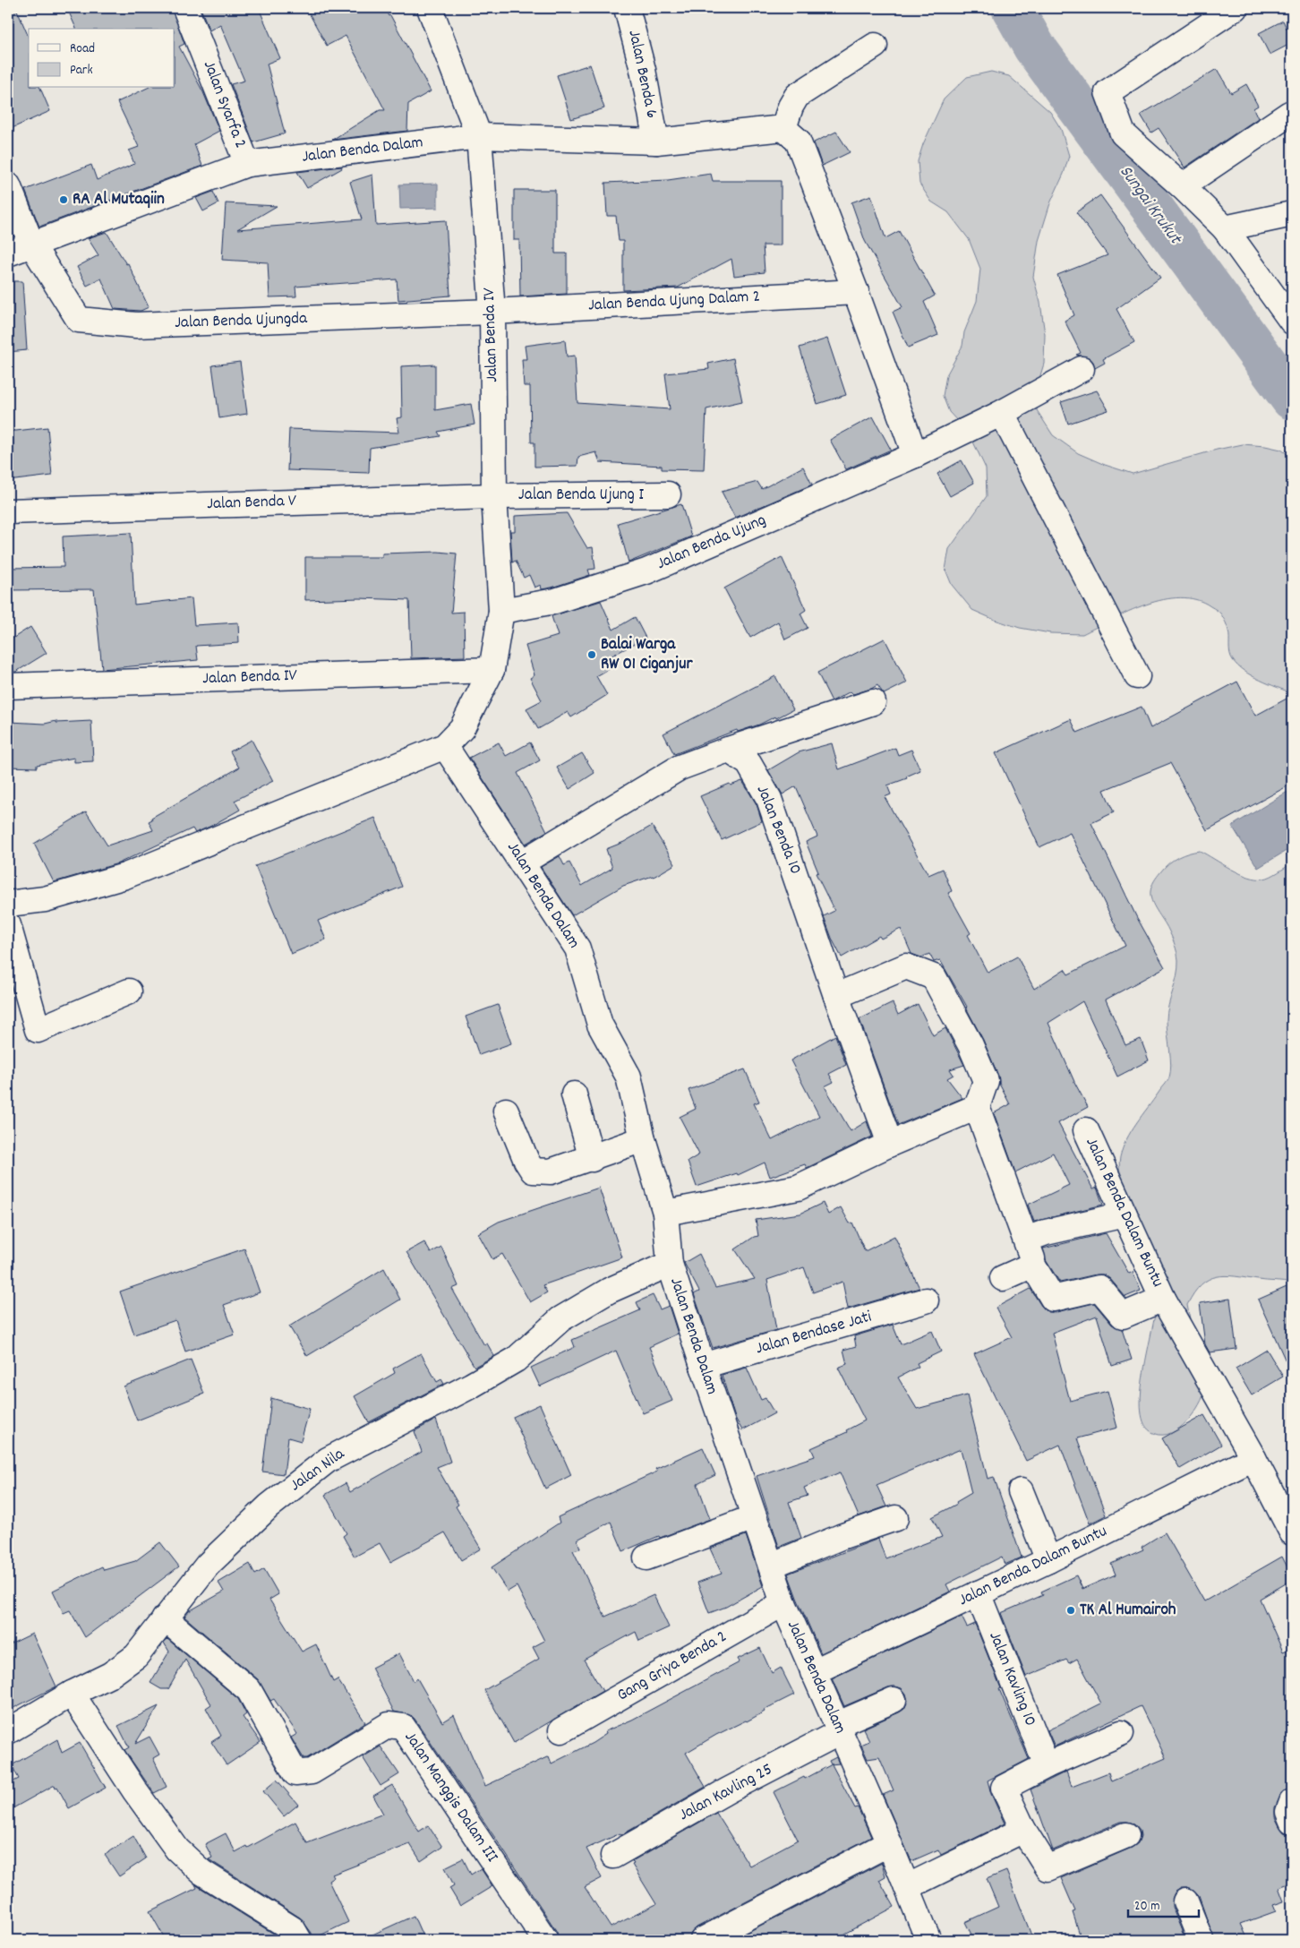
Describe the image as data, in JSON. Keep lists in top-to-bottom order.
{
  "streets": {
    "street": [
      "Jalan Benda 6",
      "Jalan Syarfa 2",
      "Jalan Benda Dalam",
      "Jalan Benda Ujung Dalam 2",
      "Jalan Benda Ujungda",
      "Jalan Benda IV",
      "Jalan Benda Ujung I",
      "Jalan Benda V",
      "Jalan Benda Ujung",
      "Jalan Benda 10",
      "Jalan Benda Dalam Buntu",
      "Jalan Bendase Jati",
      "Jalan Nila",
      "Gang Griya Benda 2",
      "Jalan Kavling 10",
      "Jalan Kavling 25",
      "Jalan Manggis Dalam III"
    ]
  },
  "crossings": [
    ["Jalan Benda 6", "Jalan Benda Dalam"],
    ["Jalan Syarfa 2", "Jalan Benda Dalam"],
    ["Jalan Syarfa 2", "Jalan Benda Ujungda"],
    ["Jalan Benda Dalam", "Jalan Benda IV"],
    ["Jalan Benda Dalam", "Jalan Benda Dalam Buntu"],
    ["Jalan Benda Dalam", "Jalan Bendase Jati"],
    ["Jalan Benda Dalam", "Jalan Nila"],
    ["Jalan Benda Dalam", "Gang Griya Benda 2"],
    ["Jalan Benda Dalam", "Jalan Kavling 25"],
    ["Jalan Benda Ujung Dalam 2", "Jalan Benda Ujungda"],
    ["Jalan Benda Ujung Dalam 2", "Jalan Benda IV"],
    ["Jalan Benda Ujungda", "Jalan Benda IV"],
    ["Jalan Benda IV", "Jalan Benda Ujung I"],
    ["Jalan Benda IV", "Jalan Benda V"],
    ["Jalan Benda IV", "Jalan Benda Ujung"],
    ["Jalan Benda Ujung I", "Jalan Benda V"],
    ["Jalan Benda Dalam Buntu", "Jalan Kavling 10"],
    ["Jalan Nila", "Jalan Manggis Dalam III"]
  ],
  "water": ["Sungai Krukut"],
  "places": ["RA Al Mutaqiin", "Balai Warga RW 01 Ciganjur", "TK Al Humairoh"],
  "legend": ["Road", "Park"],
  "scale_bar": "20 m"
}
